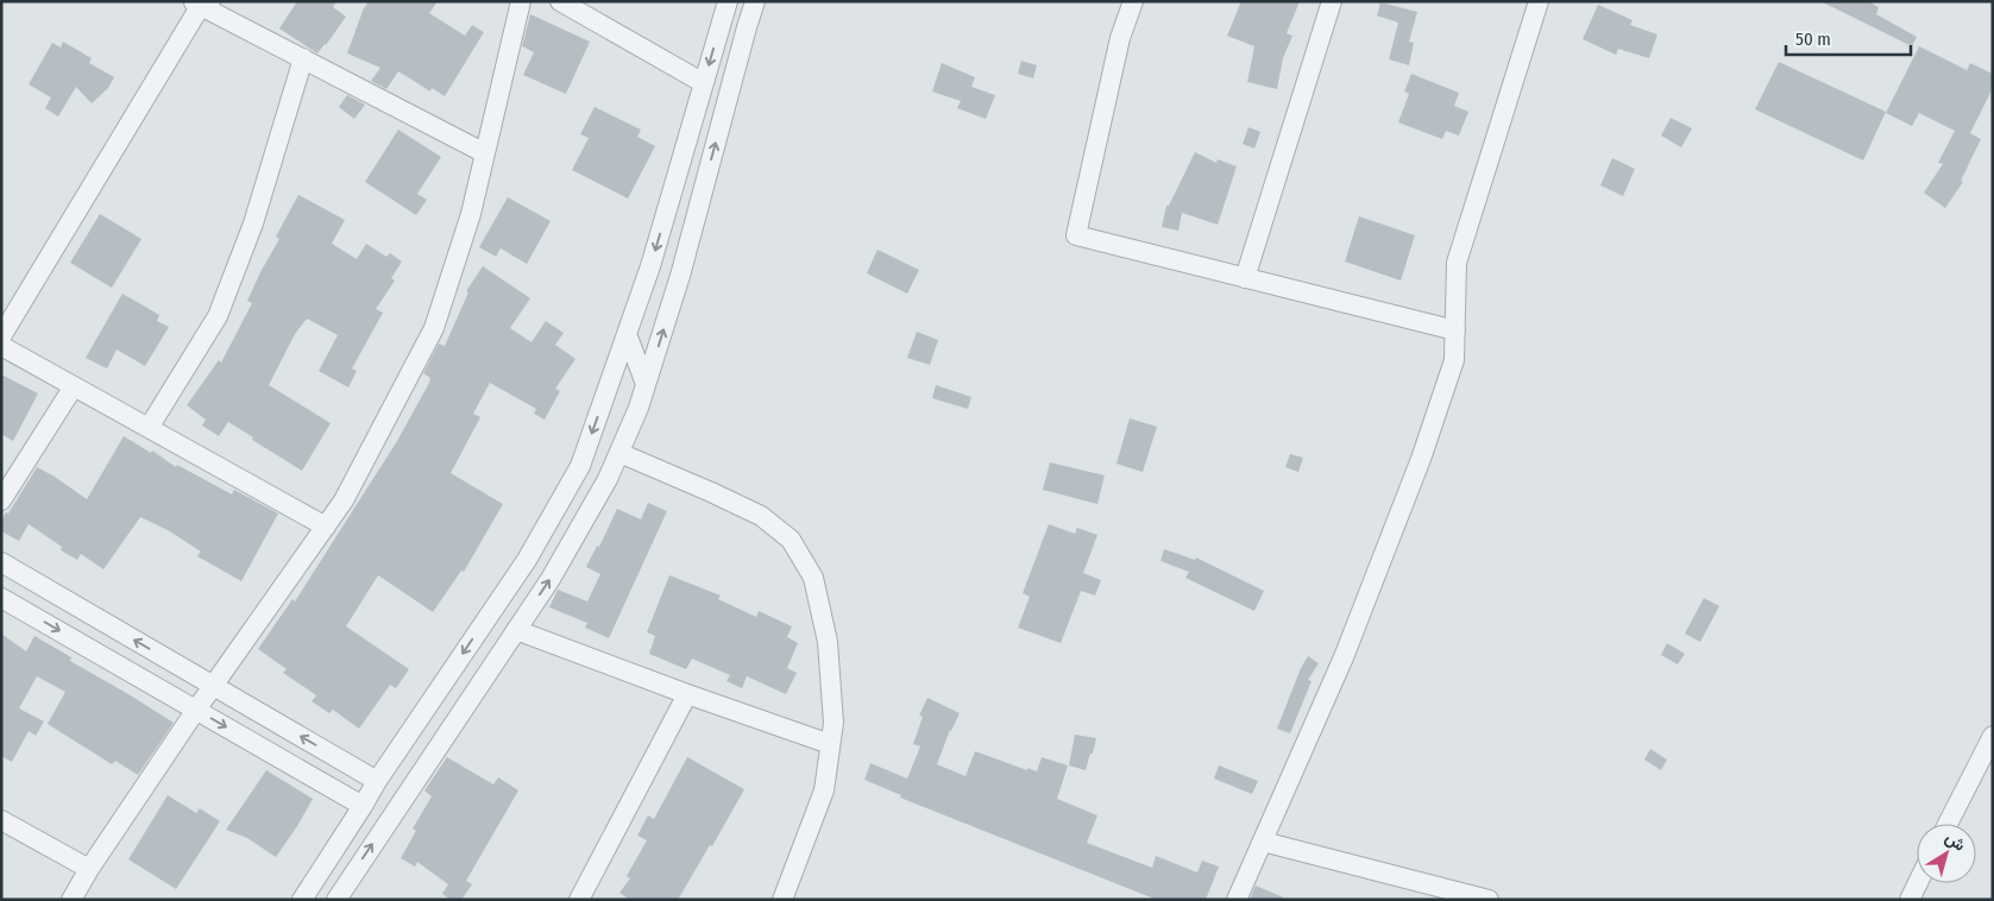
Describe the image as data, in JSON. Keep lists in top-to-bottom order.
{
  "scale_bar": "50 m",
  "north": "top right"
}
